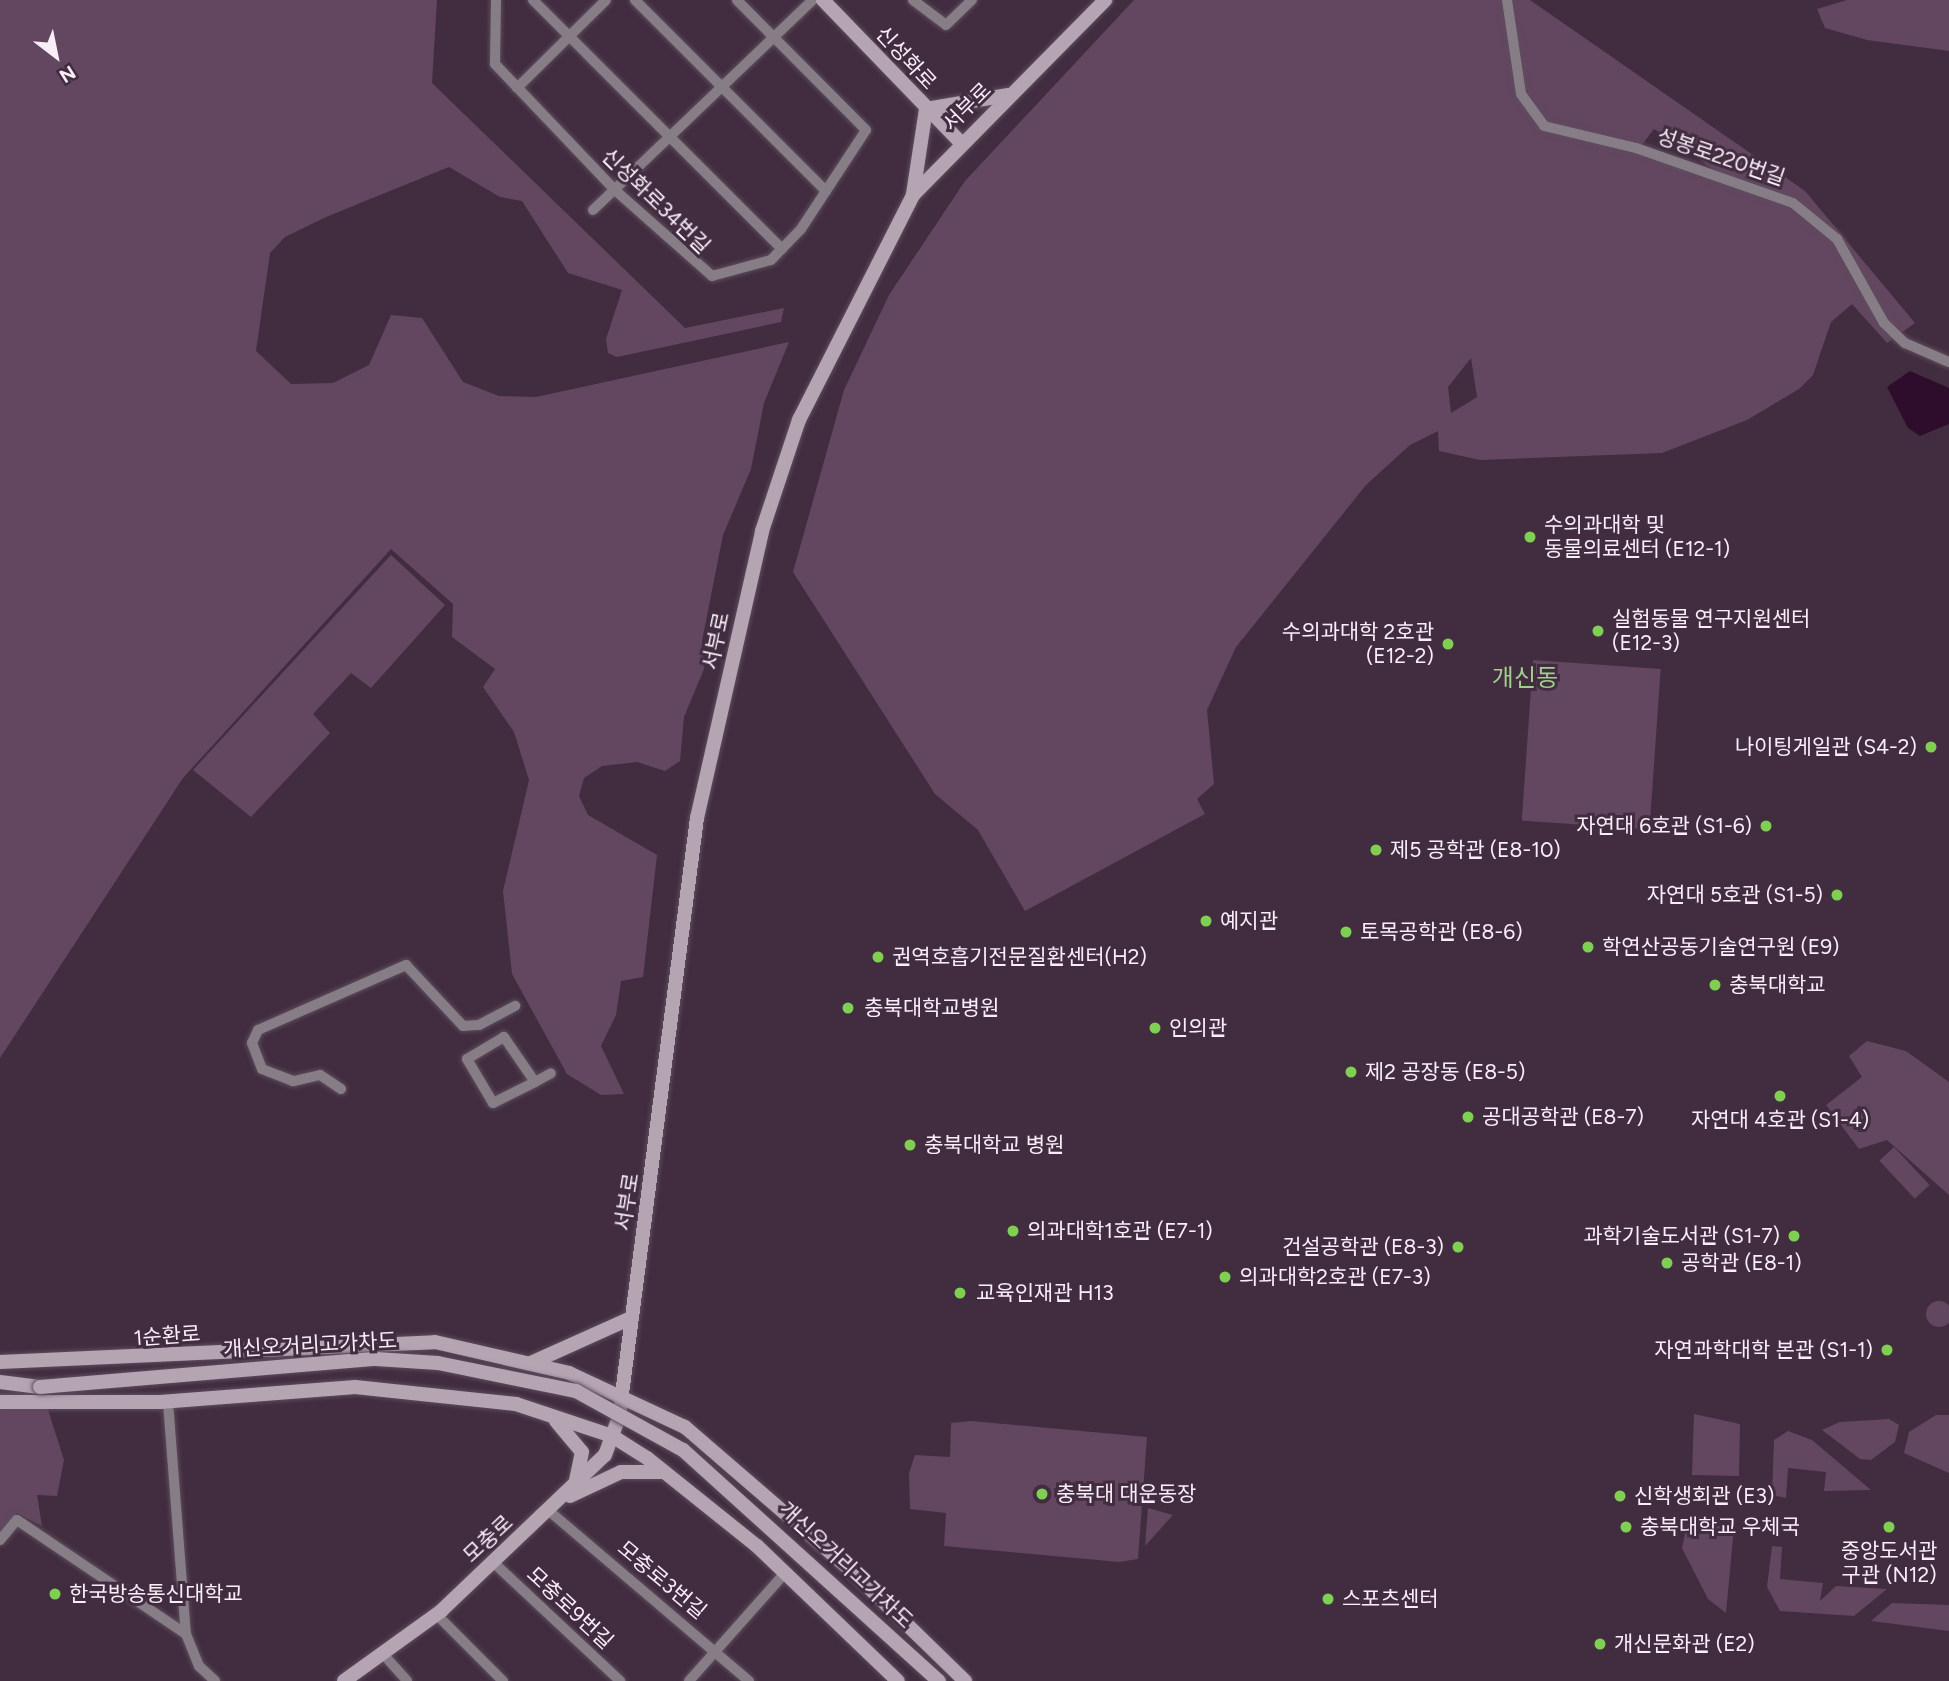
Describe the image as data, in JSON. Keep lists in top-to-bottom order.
{
  "streets": {
    "main road": [
      "신성화로",
      "서부로",
      "1순환로",
      "개신오거리고가차도",
      "모충로"
    ],
    "street": [
      "성봉로220번길",
      "신성화로34번길",
      "모충로3번길",
      "모충로9번길"
    ]
  },
  "crossings": [
    ["신성화로", "서부로"],
    ["서부로", "1순환로"],
    ["서부로", "모충로"],
    ["1순환로", "모충로"],
    ["모충로", "모충로3번길"],
    ["모충로", "모충로9번길"]
  ],
  "districts": ["개신동"],
  "places": [
    "수의과대학 및 동물의료센터 (E12-1)",
    "실험동물 연구지원센터 (E12-3)",
    "수의과대학 2호관 (E12-2)",
    "나이팅게일관 (S4-2)",
    "자연대 6호관 (S1-6)",
    "제5 공학관 (E8-10)",
    "자연대 5호관 (S1-5)",
    "예지관",
    "토목공학관 (E8-6)",
    "학연산공동기술연구원 (E9)",
    "권역호흡기전문질환센터(H2)",
    "충북대학교",
    "충북대학교병원",
    "인의관",
    "제2 공장동 (E8-5)",
    "자연대 4호관 (S1-4)",
    "공대공학관 (E8-7)",
    "충북대학교 병원",
    "의과대학1호관 (E7-1)",
    "과학기술도서관 (S1-7)",
    "건설공학관 (E8-3)",
    "공학관 (E8-1)",
    "의과대학2호관 (E7-3)",
    "교육인재관 H13",
    "자연과학대학 본관 (S1-1)",
    "충북대 대운동장",
    "신학생회관 (E3)",
    "충북대학교 우체국",
    "중앙도서관 구관 (N12)",
    "한국방송통신대학교",
    "스포츠센터",
    "개신문화관 (E2)"
  ],
  "north": "bottom right"
}
